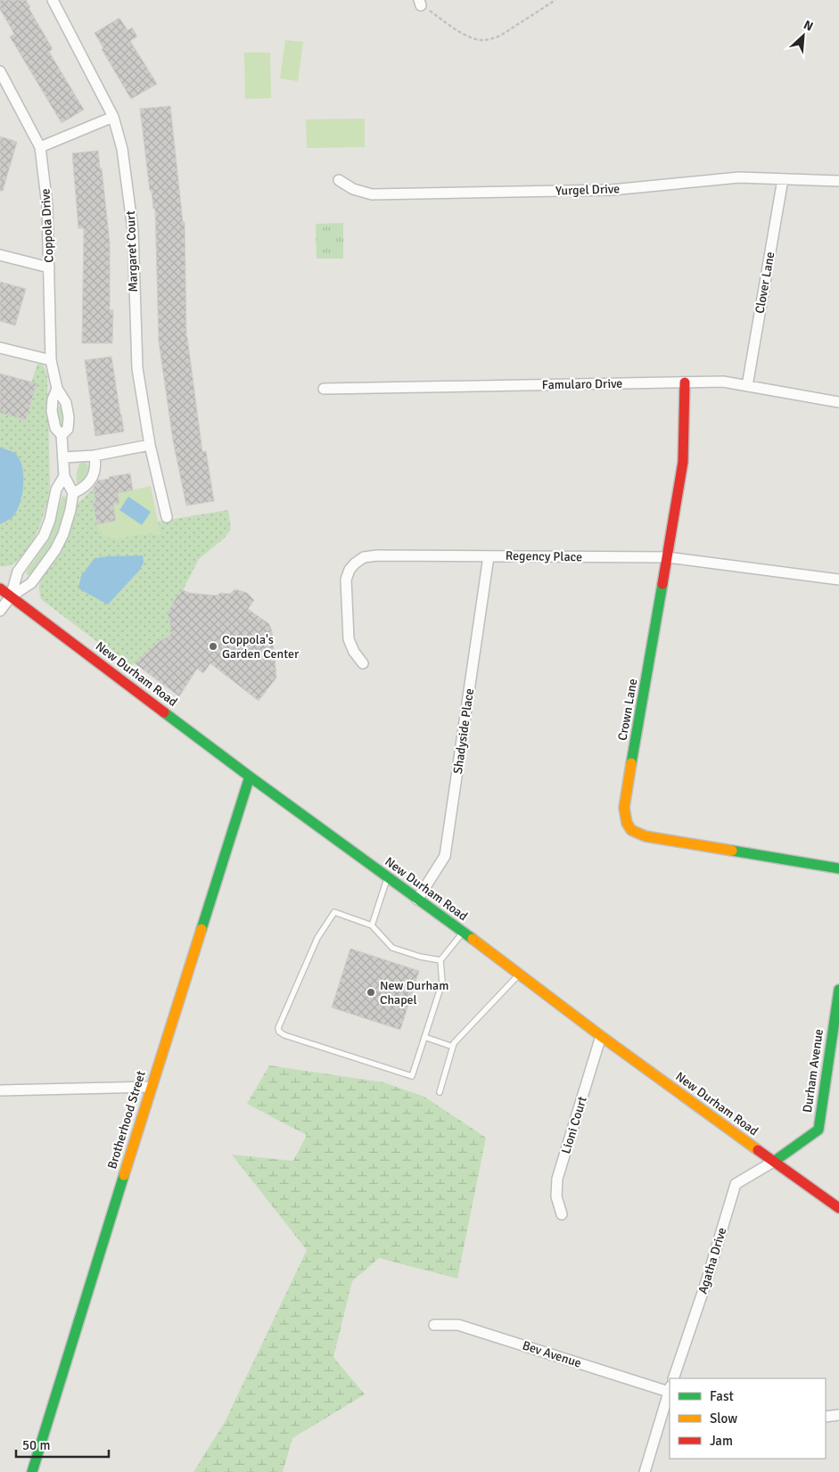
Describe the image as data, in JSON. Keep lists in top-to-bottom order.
{
  "streets": {
    "street": [
      "Yurgel Drive",
      "Coppola Drive",
      "Margaret Court",
      "Clover Lane",
      "Famularo Drive",
      "Regency Place",
      "New Durham Road",
      "Crown Lane",
      "Shadyside Place",
      "Durham Avenue",
      "Brotherhood Street",
      "Lioni Court",
      "Agatha Drive",
      "Bev Avenue"
    ]
  },
  "crossings": [
    ["Yurgel Drive", "Clover Lane"],
    ["Coppola Drive", "New Durham Road"],
    ["Clover Lane", "Famularo Drive"],
    ["Famularo Drive", "Crown Lane"],
    ["Regency Place", "Crown Lane"],
    ["Regency Place", "Shadyside Place"],
    ["New Durham Road", "Shadyside Place"],
    ["New Durham Road", "Durham Avenue"],
    ["New Durham Road", "Brotherhood Street"],
    ["New Durham Road", "Lioni Court"],
    ["New Durham Road", "Agatha Drive"],
    ["Durham Avenue", "Agatha Drive"]
  ],
  "places": ["Coppola's Garden Center", "New Durham Chapel"],
  "legend": ["Fast", "Slow", "Jam"],
  "scale_bar": "50 m",
  "north": "top right"
}
